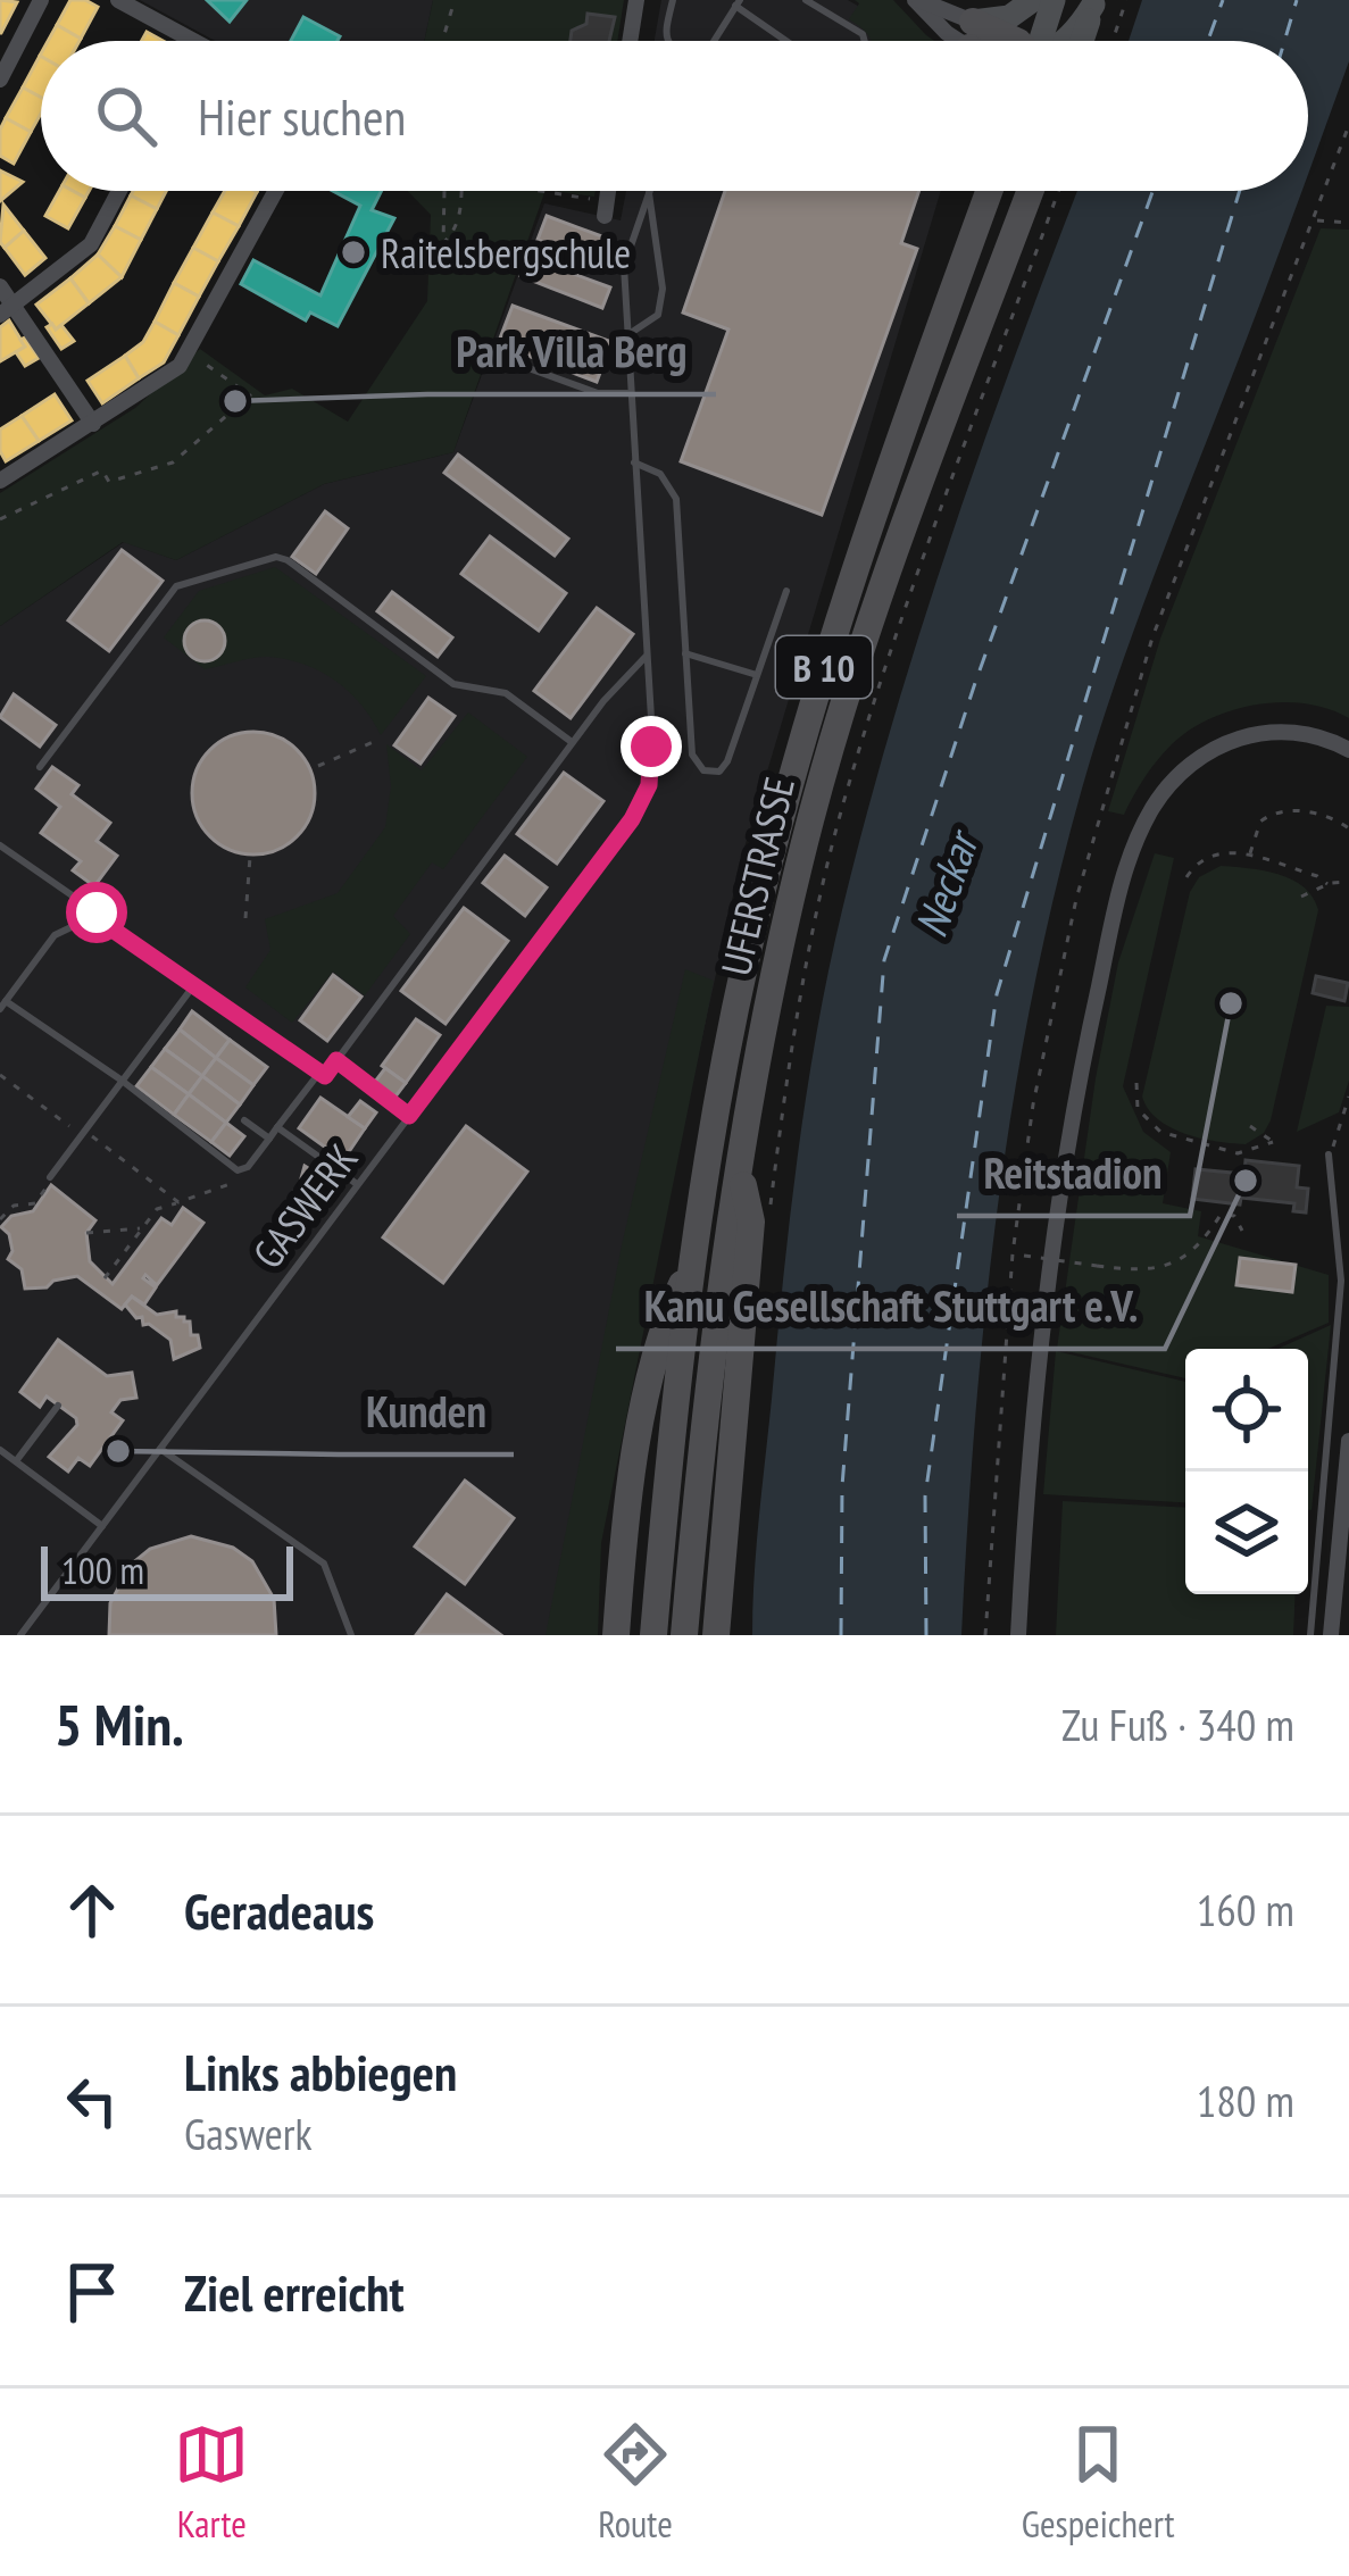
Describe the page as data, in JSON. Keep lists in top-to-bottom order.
{
  "streets": {
    "highway": ["B 10", "UFERSTRASSE"],
    "lane": ["GASWERK"]
  },
  "crossings": [
    ["B 10", "UFERSTRASSE"]
  ],
  "water": ["Neckar"],
  "places": [
    "Raitelsbergschule",
    "Park Villa Berg",
    "Reitstadion",
    "Kanu Gesellschaft Stuttgart e.V.",
    "Kunden"
  ],
  "scale_bar": "100 m",
  "page": {
    "search": "Hier suchen",
    "scale": "100 m",
    "heading": ["5 Min.", "Zu Fuß · 340 m"],
    "list": [
      ["Geradeaus", "160 m"],
      ["Links abbiegen", "Gaswerk", "180 m"],
      "Ziel erreicht"
    ],
    "nav": ["Karte", "Route", "Gespeichert"]
  }
}
